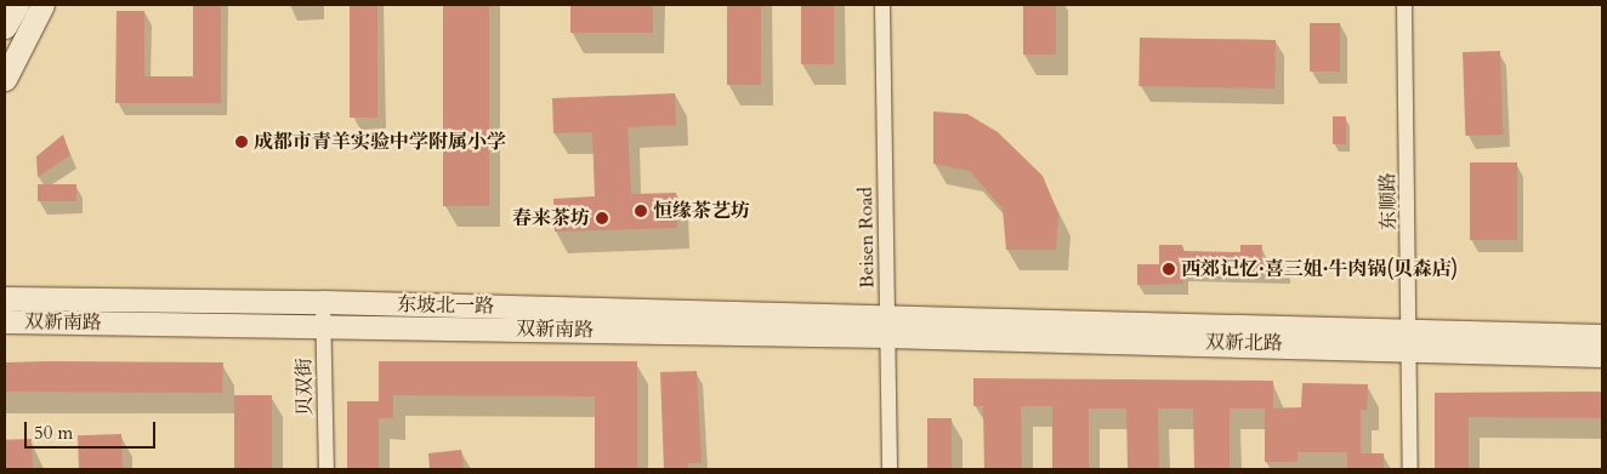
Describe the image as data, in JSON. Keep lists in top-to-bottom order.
{
  "streets": {
    "street": [
      "东顺路",
      "Beisen Road",
      "东坡北一路",
      "双新南路",
      "双新北路",
      "贝双街"
    ]
  },
  "crossings": [
    ["东顺路", "双新北路"],
    ["Beisen Road", "东坡北一路"],
    ["Beisen Road", "双新南路"],
    ["Beisen Road", "双新北路"],
    ["东坡北一路", "双新南路"],
    ["东坡北一路", "双新北路"],
    ["东坡北一路", "贝双街"],
    ["双新南路", "双新北路"],
    ["双新南路", "贝双街"]
  ],
  "places": [
    "成都市青羊实验中学附属小学",
    "恒缘茶艺坊",
    "春来茶坊",
    "西郊记忆·喜三姐·牛肉锅(贝森店)"
  ],
  "scale_bar": "50 m"
}
